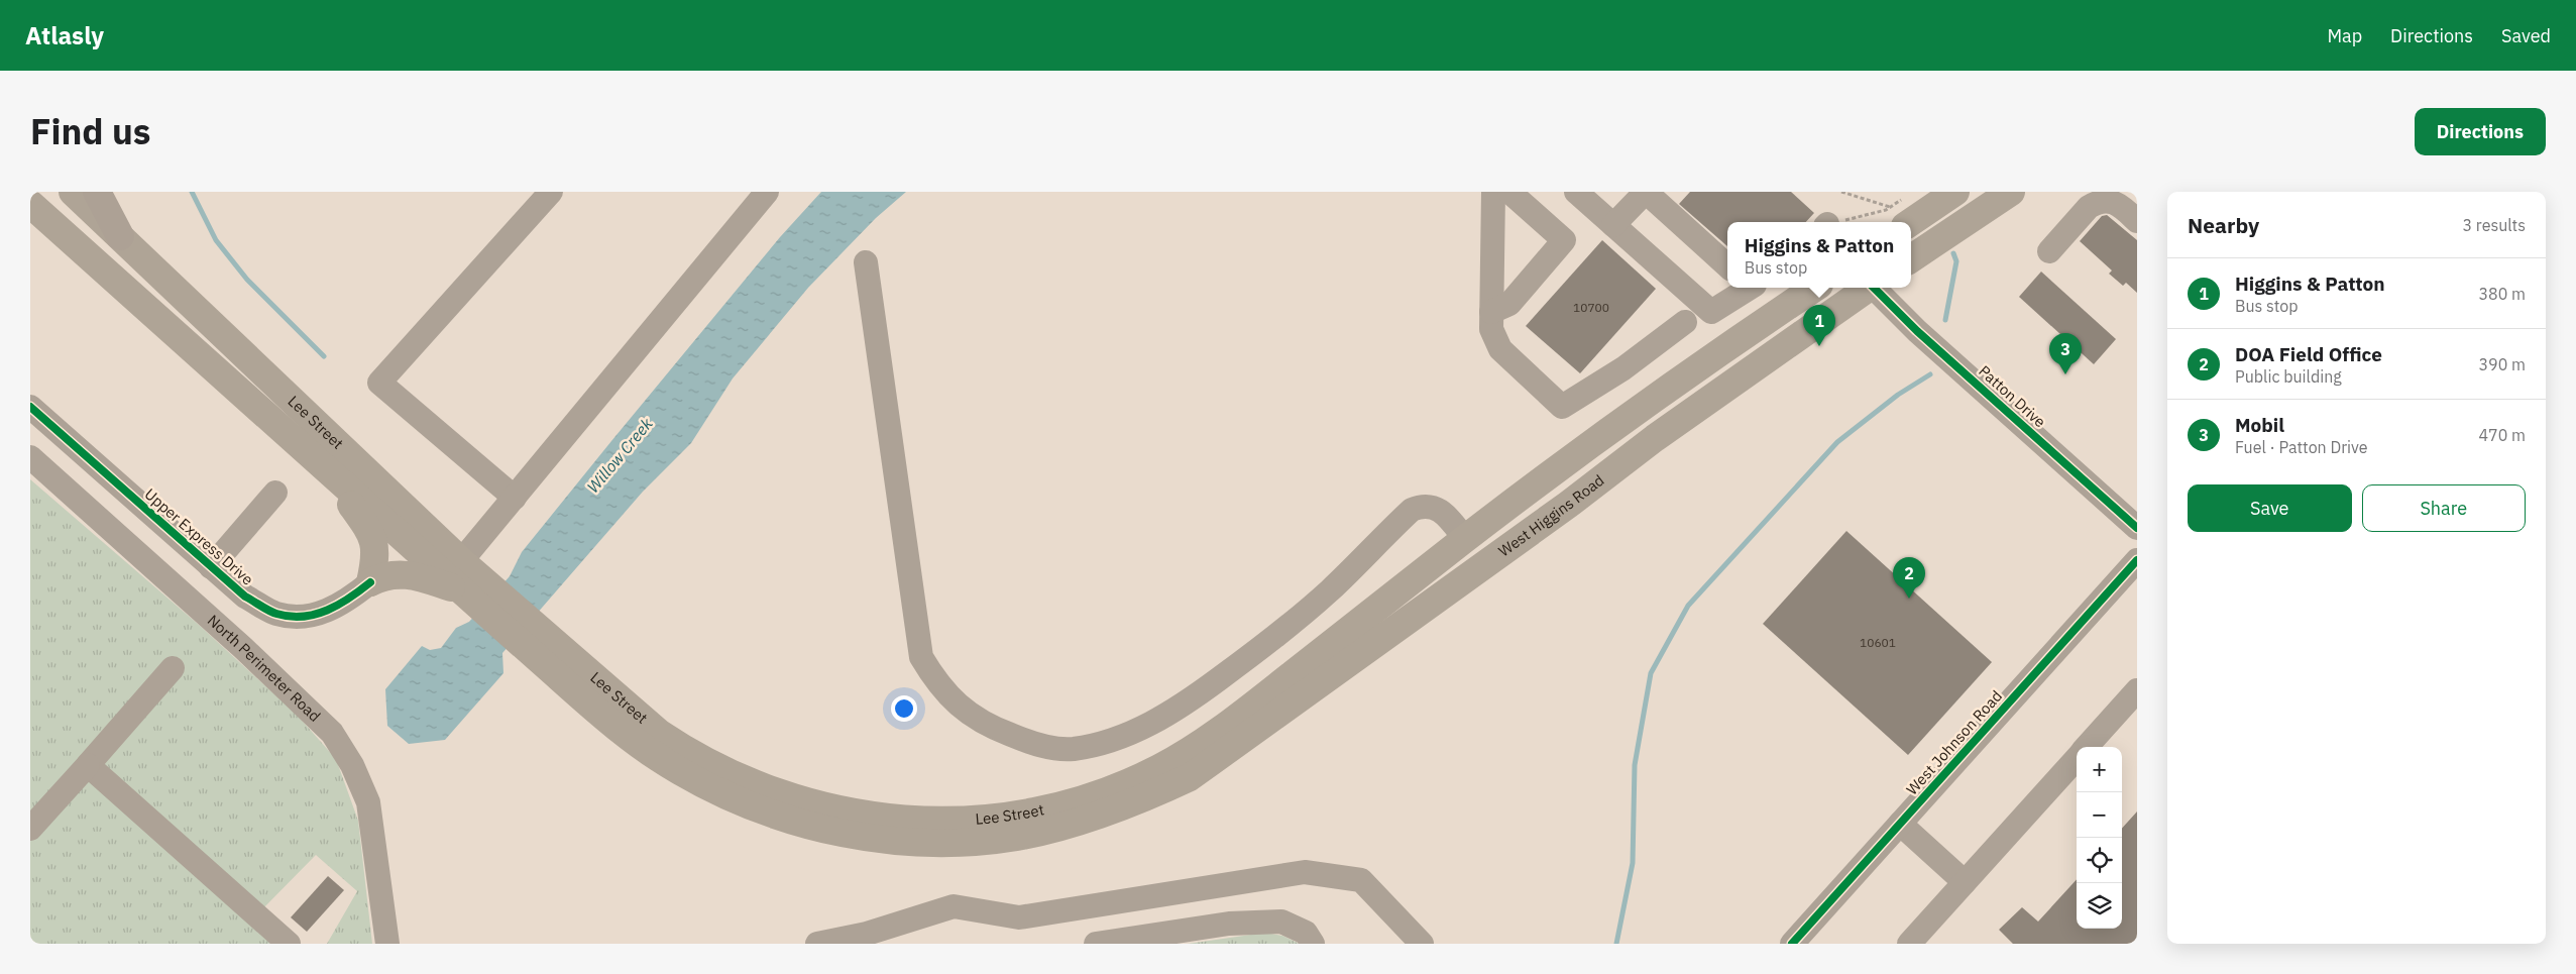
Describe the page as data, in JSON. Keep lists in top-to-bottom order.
{
  "streets": {
    "main road": ["Lee Street", "West Higgins Road"],
    "street": [
      "Patton Drive",
      "Upper Express Drive",
      "North Perimeter Road",
      "West Johnson Road"
    ]
  },
  "crossings": [
    ["Lee Street", "West Higgins Road"]
  ],
  "water": ["Willow Creek"],
  "house_numbers": ["10700", "10601"],
  "page": {
    "header": "Atlasly",
    "nav": ["Map", "Directions", "Saved"],
    "title": "Find us",
    "buttons": [
      "Directions",
      ["Save", "Share"]
    ],
    "heading": ["Nearby", "3 results"],
    "popup": ["Higgins & Patton", "Bus stop"],
    "list": [
      {
        "mark": "1",
        "name": "Higgins & Patton",
        "note": "Bus stop",
        "value": "380 m"
      },
      {
        "mark": "2",
        "name": "DOA Field Office",
        "note": "Public building",
        "value": "390 m"
      },
      {
        "mark": "3",
        "name": "Mobil",
        "note": "Fuel · Patton Drive",
        "value": "470 m"
      }
    ],
    "pins": ["1", "3", "2"],
    "map_buttons": ["+", "−"]
  }
}
